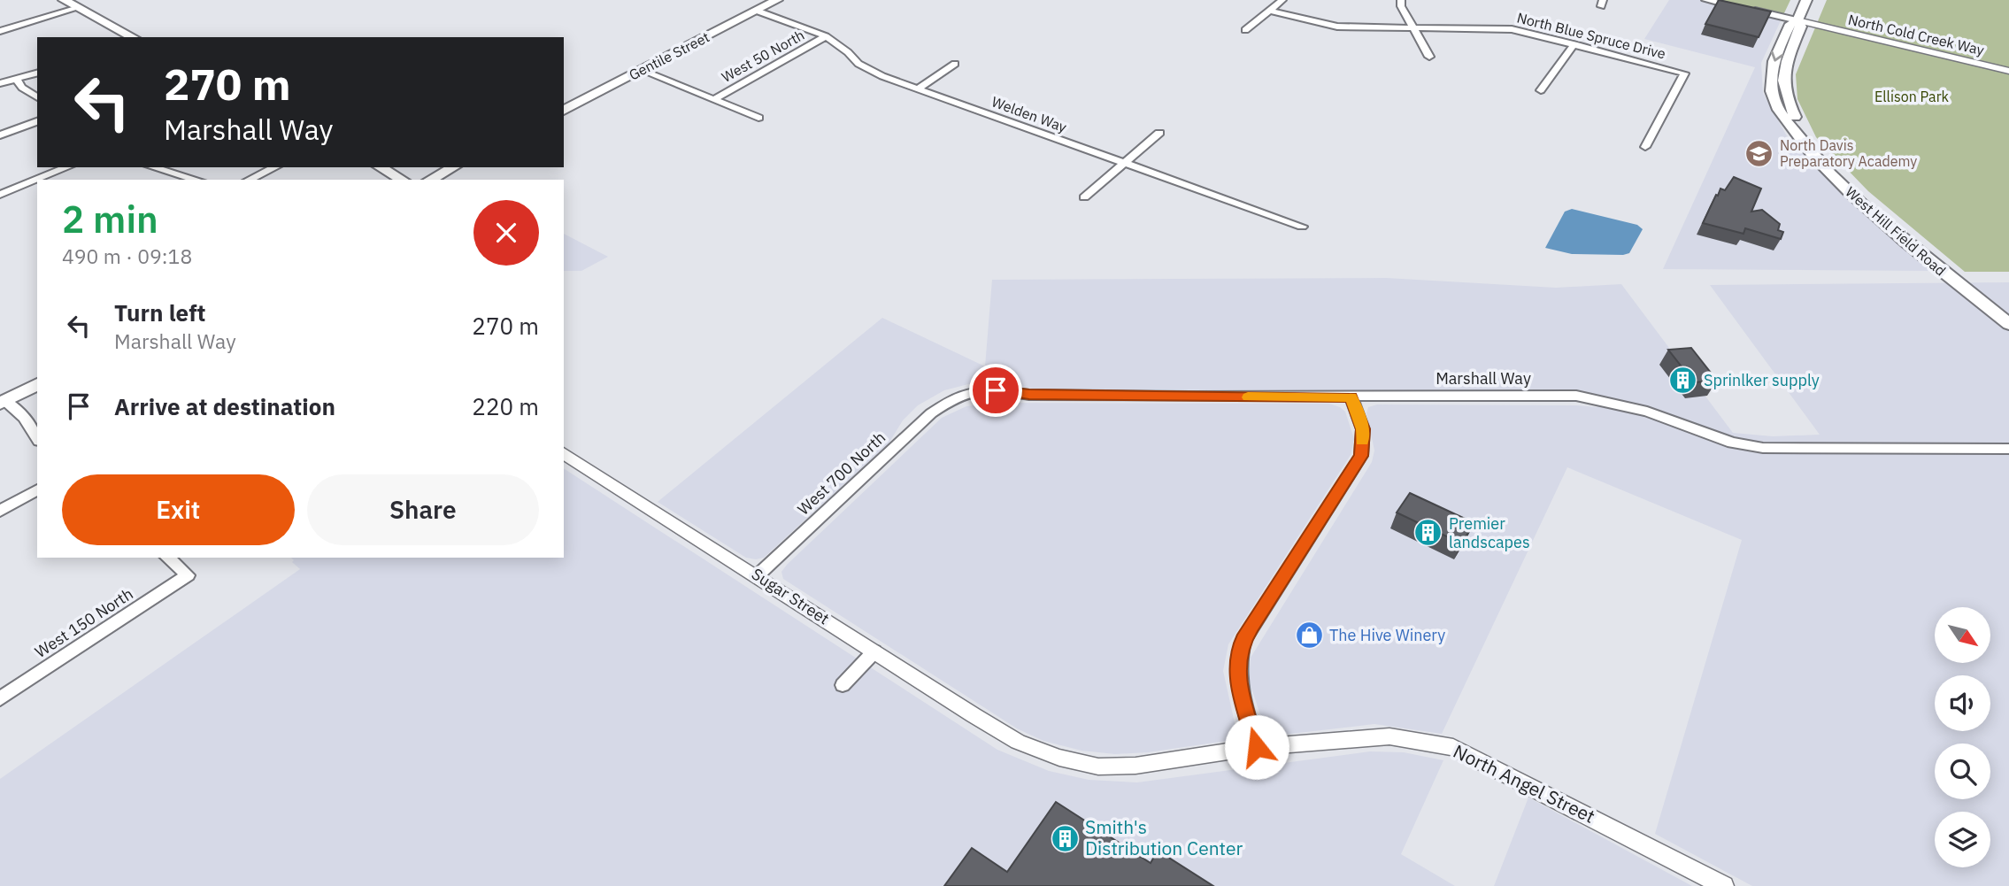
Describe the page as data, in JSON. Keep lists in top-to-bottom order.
{
  "streets": {
    "main road": ["Gentile Street", "West Hill Field Road"],
    "street": [
      "North Cold Creek Way",
      "North Blue Spruce Drive",
      "West 50 North",
      "Welden Way",
      "Marshall Way",
      "West 700 North",
      "Sugar Street",
      "West 150 North",
      "North Angel Street"
    ]
  },
  "crossings": [
    ["North Cold Creek Way", "West Hill Field Road"],
    ["Gentile Street", "Welden Way"],
    ["West 50 North", "Welden Way"],
    ["Marshall Way", "West 700 North"],
    ["West 700 North", "Sugar Street"],
    ["Sugar Street", "North Angel Street"]
  ],
  "parks": ["Ellison Park"],
  "places": {
    "school or university": ["North Davis Preparatory Academy"],
    "building": ["Sprinlker supply", "Premier landscapes", "Smith's Distribution Center"],
    "shop": ["The Hive Winery"]
  },
  "north": "bottom right",
  "page": {
    "turn": ["270 m", "Marshall Way"],
    "heading": ["2 min", "490 m · 09:18"],
    "list": [
      {
        "name": "Turn left",
        "note": "Marshall Way",
        "value": "270 m"
      },
      {
        "name": "Arrive at destination",
        "value": "220 m"
      }
    ],
    "buttons": ["Exit", "Share"]
  }
}
